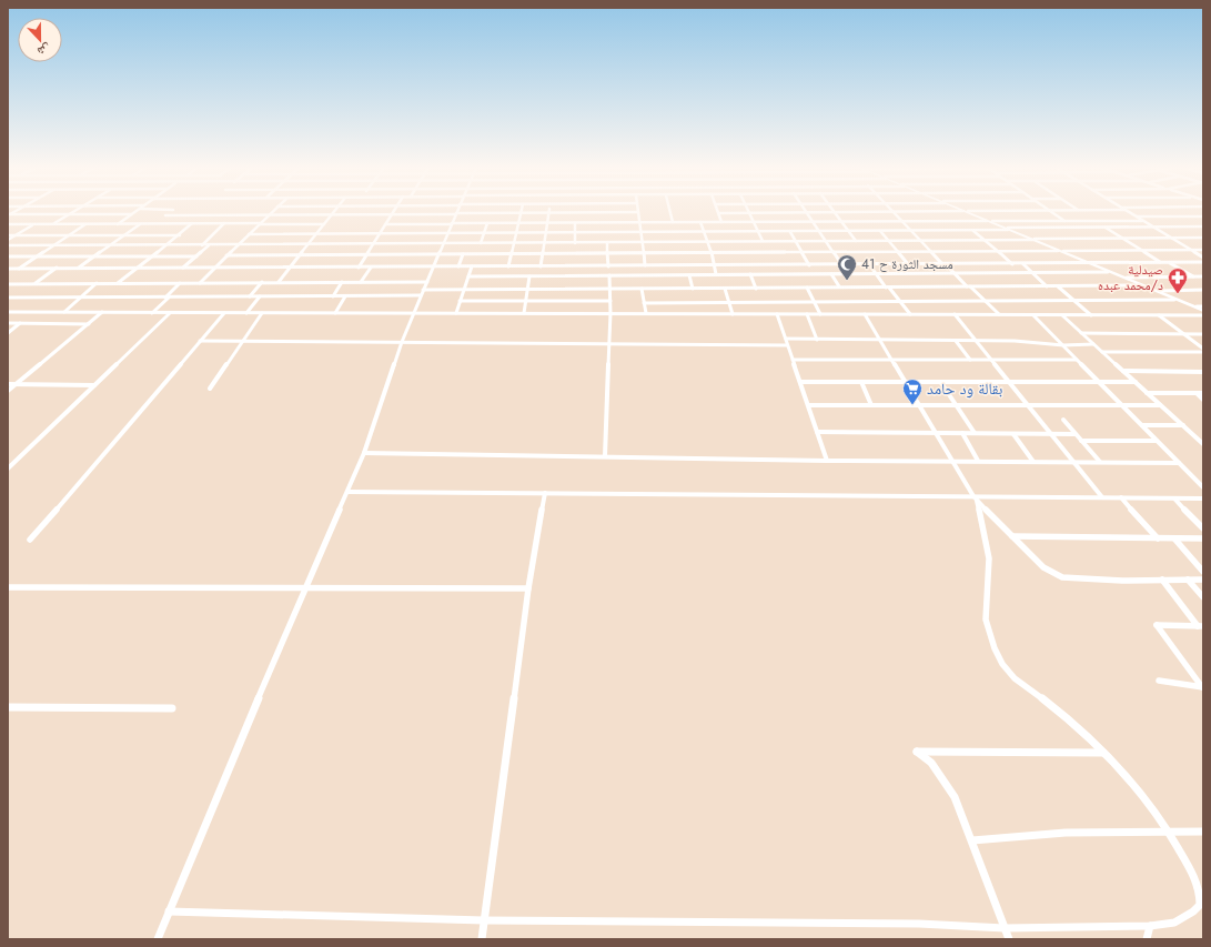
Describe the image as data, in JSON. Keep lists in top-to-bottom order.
{
  "places": {
    "mosque": ["مسجد الثورة ح 41"],
    "pharmacy": ["صيدلية د/محمد عبده"],
    "supermarket": ["بقالة ود حامد"]
  },
  "north": "bottom"
}
